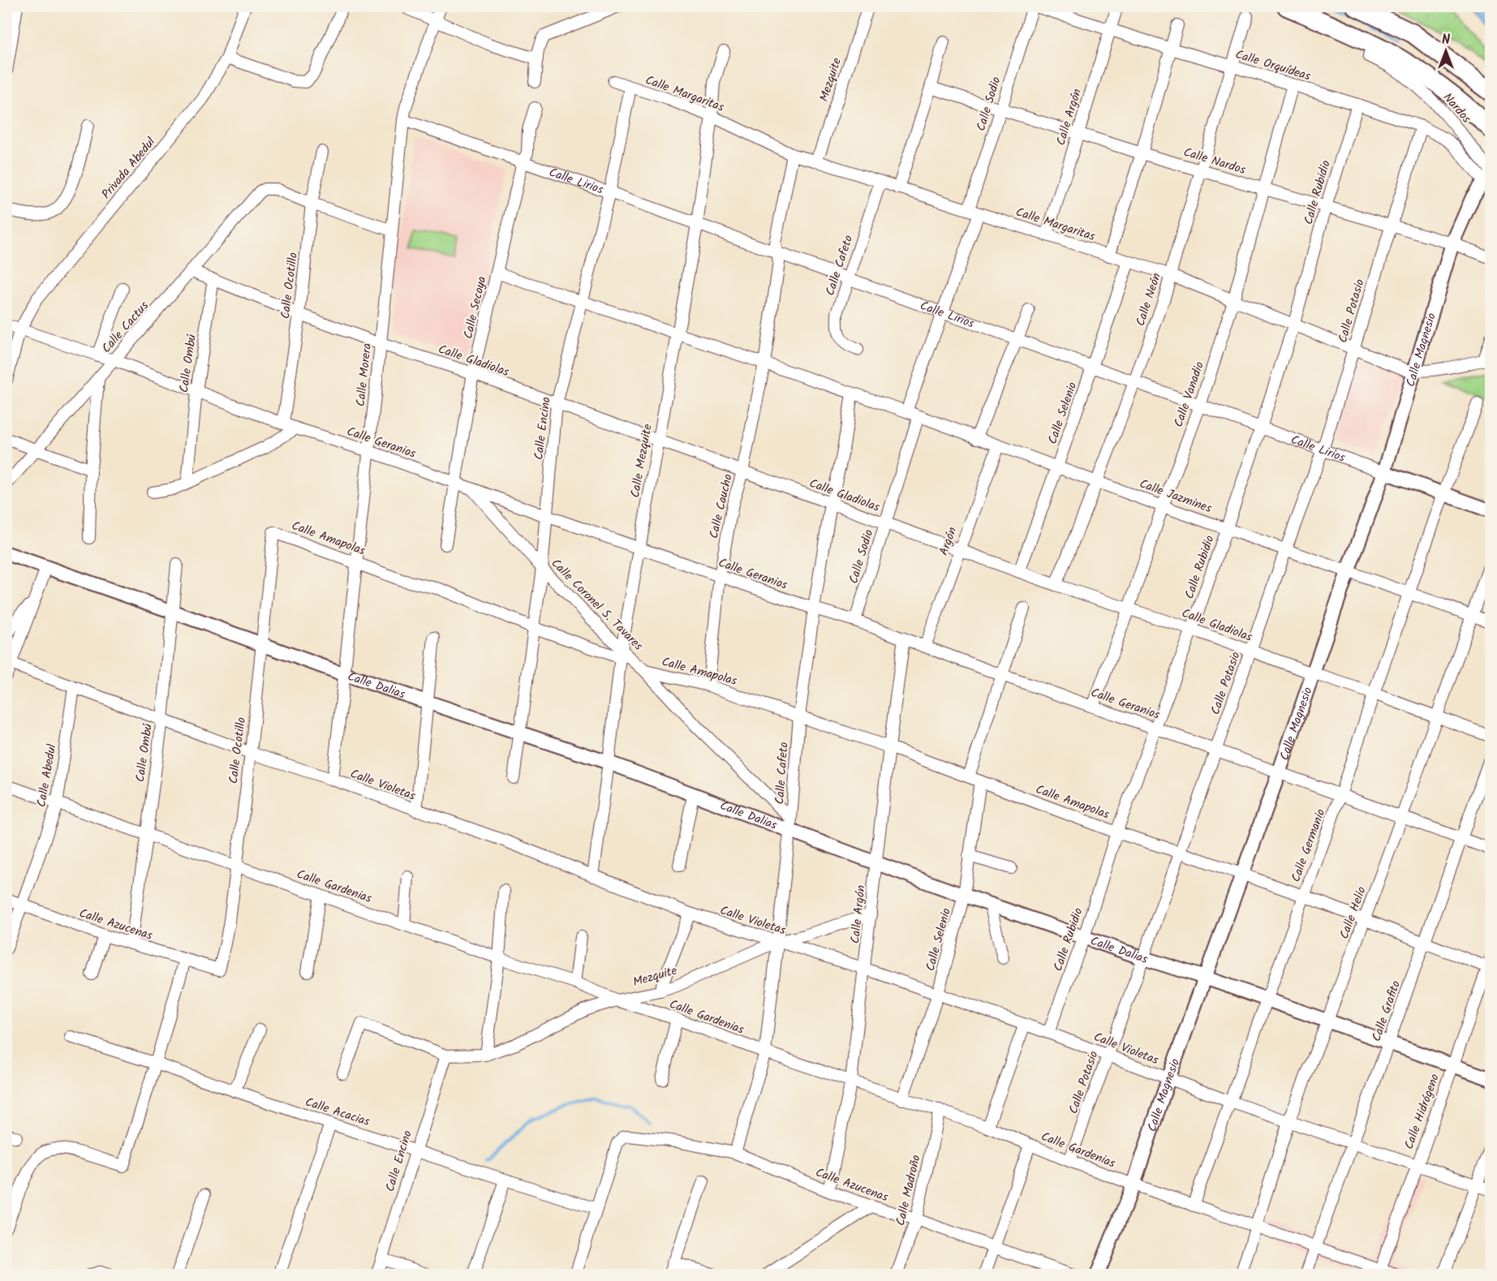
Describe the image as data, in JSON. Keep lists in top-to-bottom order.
{
  "streets": {
    "street": [
      "Calle Orquídeas",
      "Mezquite",
      "Calle Margaritas",
      "Calle Sodio",
      "Nardos",
      "Calle Argón",
      "Calle Nardos",
      "Privada Abedul",
      "Calle Lirios",
      "Calle Rubidio",
      "Calle Cafeto",
      "Calle Ocotillo",
      "Calle Neón",
      "Calle Secoya",
      "Calle Potasio",
      "Calle Cactus",
      "Calle Magnesio",
      "Calle Gladiolas",
      "Calle Ombú",
      "Calle Morera",
      "Calle Vanadio",
      "Calle Selenio",
      "Calle Encino",
      "Calle Geranios",
      "Calle Mezquite",
      "Calle Jazmines",
      "Calle Caucho",
      "Calle Amapolas",
      "Argón",
      "Calle Coronel S. Tavares",
      "Calle Dalias",
      "Calle Abedul",
      "Calle Violetas",
      "Calle Germanio",
      "Calle Gardenias",
      "Calle Helio",
      "Calle Azucenas",
      "Calle Grafito",
      "Calle Acacias",
      "Calle Hidrógeno",
      "Calle Madroño"
    ]
  },
  "crossings": [
    ["Calle Orquídeas", "Calle Sodio"],
    ["Calle Orquídeas", "Nardos"],
    ["Calle Orquídeas", "Calle Argón"],
    ["Calle Orquídeas", "Calle Rubidio"],
    ["Calle Orquídeas", "Calle Neón"],
    ["Calle Orquídeas", "Calle Potasio"],
    ["Calle Orquídeas", "Calle Magnesio"],
    ["Calle Orquídeas", "Calle Vanadio"],
    ["Mezquite", "Calle Margaritas"],
    ["Mezquite", "Calle Argón"],
    ["Mezquite", "Calle Cafeto"],
    ["Mezquite", "Calle Encino"],
    ["Mezquite", "Calle Violetas"],
    ["Mezquite", "Calle Gardenias"],
    ["Calle Margaritas", "Calle Sodio"],
    ["Calle Margaritas", "Calle Argón"],
    ["Calle Margaritas", "Calle Rubidio"],
    ["Calle Margaritas", "Calle Cafeto"],
    ["Calle Margaritas", "Calle Neón"],
    ["Calle Margaritas", "Calle Potasio"],
    ["Calle Margaritas", "Calle Magnesio"],
    ["Calle Margaritas", "Calle Vanadio"],
    ["Calle Margaritas", "Calle Selenio"],
    ["Calle Margaritas", "Calle Encino"],
    ["Calle Margaritas", "Calle Mezquite"],
    ["Calle Margaritas", "Calle Caucho"],
    ["Calle Sodio", "Calle Nardos"],
    ["Calle Sodio", "Calle Lirios"],
    ["Calle Sodio", "Calle Gladiolas"],
    ["Calle Sodio", "Calle Geranios"],
    ["Calle Sodio", "Calle Jazmines"],
    ["Nardos", "Calle Magnesio"],
    ["Calle Argón", "Calle Nardos"],
    ["Calle Argón", "Calle Geranios"],
    ["Calle Argón", "Calle Amapolas"],
    ["Calle Argón", "Calle Dalias"],
    ["Calle Argón", "Calle Violetas"],
    ["Calle Argón", "Calle Gardenias"],
    ["Calle Argón", "Calle Azucenas"],
    ["Calle Nardos", "Calle Rubidio"],
    ["Calle Nardos", "Calle Neón"],
    ["Calle Nardos", "Calle Potasio"],
    ["Calle Nardos", "Calle Magnesio"],
    ["Calle Nardos", "Calle Vanadio"],
    ["Privada Abedul", "Calle Geranios"],
    ["Calle Lirios", "Calle Rubidio"],
    ["Calle Lirios", "Calle Cafeto"],
    ["Calle Lirios", "Calle Neón"],
    ["Calle Lirios", "Calle Secoya"],
    ["Calle Lirios", "Calle Potasio"],
    ["Calle Lirios", "Calle Magnesio"],
    ["Calle Lirios", "Calle Morera"],
    ["Calle Lirios", "Calle Vanadio"],
    ["Calle Lirios", "Calle Selenio"],
    ["Calle Lirios", "Calle Encino"],
    ["Calle Lirios", "Calle Mezquite"],
    ["Calle Lirios", "Calle Caucho"],
    ["Calle Lirios", "Calle Germanio"],
    ["Calle Rubidio", "Calle Gladiolas"],
    ["Calle Rubidio", "Calle Geranios"],
    ["Calle Rubidio", "Calle Jazmines"],
    ["Calle Rubidio", "Calle Amapolas"],
    ["Calle Rubidio", "Calle Dalias"],
    ["Calle Rubidio", "Calle Violetas"],
    ["Calle Cafeto", "Calle Gladiolas"],
    ["Calle Cafeto", "Calle Geranios"],
    ["Calle Cafeto", "Calle Jazmines"],
    ["Calle Cafeto", "Calle Amapolas"],
    ["Calle Cafeto", "Calle Coronel S. Tavares"],
    ["Calle Cafeto", "Calle Dalias"],
    ["Calle Cafeto", "Calle Violetas"],
    ["Calle Cafeto", "Calle Gardenias"],
    ["Calle Cafeto", "Calle Azucenas"],
    ["Calle Ocotillo", "Calle Cactus"],
    ["Calle Ocotillo", "Calle Gladiolas"],
    ["Calle Ocotillo", "Calle Geranios"],
    ["Calle Ocotillo", "Calle Amapolas"],
    ["Calle Ocotillo", "Calle Dalias"],
    ["Calle Ocotillo", "Calle Violetas"],
    ["Calle Ocotillo", "Calle Gardenias"],
    ["Calle Ocotillo", "Calle Azucenas"],
    ["Calle Neón", "Calle Gladiolas"],
    ["Calle Neón", "Calle Jazmines"],
    ["Calle Secoya", "Calle Gladiolas"],
    ["Calle Secoya", "Calle Geranios"],
    ["Calle Potasio", "Calle Gladiolas"],
    ["Calle Potasio", "Calle Geranios"],
    ["Calle Potasio", "Calle Jazmines"],
    ["Calle Potasio", "Calle Amapolas"],
    ["Calle Potasio", "Calle Dalias"],
    ["Calle Potasio", "Calle Violetas"],
    ["Calle Potasio", "Calle Gardenias"],
    ["Calle Cactus", "Calle Gladiolas"],
    ["Calle Cactus", "Calle Geranios"],
    ["Calle Magnesio", "Calle Gladiolas"],
    ["Calle Magnesio", "Calle Geranios"],
    ["Calle Magnesio", "Calle Jazmines"],
    ["Calle Magnesio", "Calle Amapolas"],
    ["Calle Magnesio", "Calle Dalias"],
    ["Calle Magnesio", "Calle Violetas"],
    ["Calle Magnesio", "Calle Gardenias"],
    ["Calle Gladiolas", "Calle Ombú"],
    ["Calle Gladiolas", "Calle Morera"],
    ["Calle Gladiolas", "Calle Vanadio"],
    ["Calle Gladiolas", "Calle Selenio"],
    ["Calle Gladiolas", "Calle Encino"],
    ["Calle Gladiolas", "Calle Mezquite"],
    ["Calle Gladiolas", "Calle Caucho"],
    ["Calle Gladiolas", "Argón"],
    ["Calle Gladiolas", "Calle Germanio"],
    ["Calle Gladiolas", "Calle Helio"],
    ["Calle Ombú", "Calle Geranios"],
    ["Calle Ombú", "Calle Dalias"],
    ["Calle Ombú", "Calle Violetas"],
    ["Calle Ombú", "Calle Gardenias"],
    ["Calle Ombú", "Calle Azucenas"],
    ["Calle Morera", "Calle Geranios"],
    ["Calle Morera", "Calle Amapolas"],
    ["Calle Morera", "Calle Dalias"],
    ["Calle Morera", "Calle Violetas"],
    ["Calle Vanadio", "Calle Geranios"],
    ["Calle Vanadio", "Calle Jazmines"],
    ["Calle Selenio", "Calle Jazmines"],
    ["Calle Selenio", "Calle Amapolas"],
    ["Calle Selenio", "Calle Dalias"],
    ["Calle Selenio", "Calle Violetas"],
    ["Calle Selenio", "Calle Gardenias"],
    ["Calle Encino", "Calle Geranios"],
    ["Calle Encino", "Calle Amapolas"],
    ["Calle Encino", "Calle Coronel S. Tavares"],
    ["Calle Encino", "Calle Dalias"],
    ["Calle Encino", "Calle Acacias"],
    ["Calle Geranios", "Calle Mezquite"],
    ["Calle Geranios", "Calle Caucho"],
    ["Calle Geranios", "Argón"],
    ["Calle Geranios", "Calle Coronel S. Tavares"],
    ["Calle Geranios", "Calle Germanio"],
    ["Calle Geranios", "Calle Helio"],
    ["Calle Geranios", "Calle Grafito"],
    ["Calle Mezquite", "Calle Amapolas"],
    ["Calle Mezquite", "Calle Coronel S. Tavares"],
    ["Calle Mezquite", "Calle Dalias"],
    ["Calle Mezquite", "Calle Violetas"],
    ["Calle Jazmines", "Argón"],
    ["Calle Jazmines", "Calle Germanio"],
    ["Calle Jazmines", "Calle Helio"],
    ["Calle Caucho", "Calle Amapolas"],
    ["Calle Amapolas", "Calle Coronel S. Tavares"],
    ["Calle Amapolas", "Calle Germanio"],
    ["Calle Amapolas", "Calle Helio"],
    ["Calle Amapolas", "Calle Grafito"],
    ["Calle Amapolas", "Calle Hidrógeno"],
    ["Calle Coronel S. Tavares", "Calle Dalias"],
    ["Calle Dalias", "Calle Germanio"],
    ["Calle Dalias", "Calle Helio"],
    ["Calle Dalias", "Calle Grafito"],
    ["Calle Dalias", "Calle Hidrógeno"],
    ["Calle Abedul", "Calle Violetas"],
    ["Calle Abedul", "Calle Gardenias"],
    ["Calle Abedul", "Calle Azucenas"],
    ["Calle Violetas", "Calle Germanio"],
    ["Calle Violetas", "Calle Helio"],
    ["Calle Violetas", "Calle Grafito"],
    ["Calle Violetas", "Calle Hidrógeno"],
    ["Calle Germanio", "Calle Gardenias"],
    ["Calle Gardenias", "Calle Helio"],
    ["Calle Gardenias", "Calle Grafito"],
    ["Calle Gardenias", "Calle Hidrógeno"],
    ["Calle Gardenias", "Calle Madroño"],
    ["Calle Azucenas", "Calle Acacias"],
    ["Calle Azucenas", "Calle Madroño"]
  ],
  "north": "top"
}
